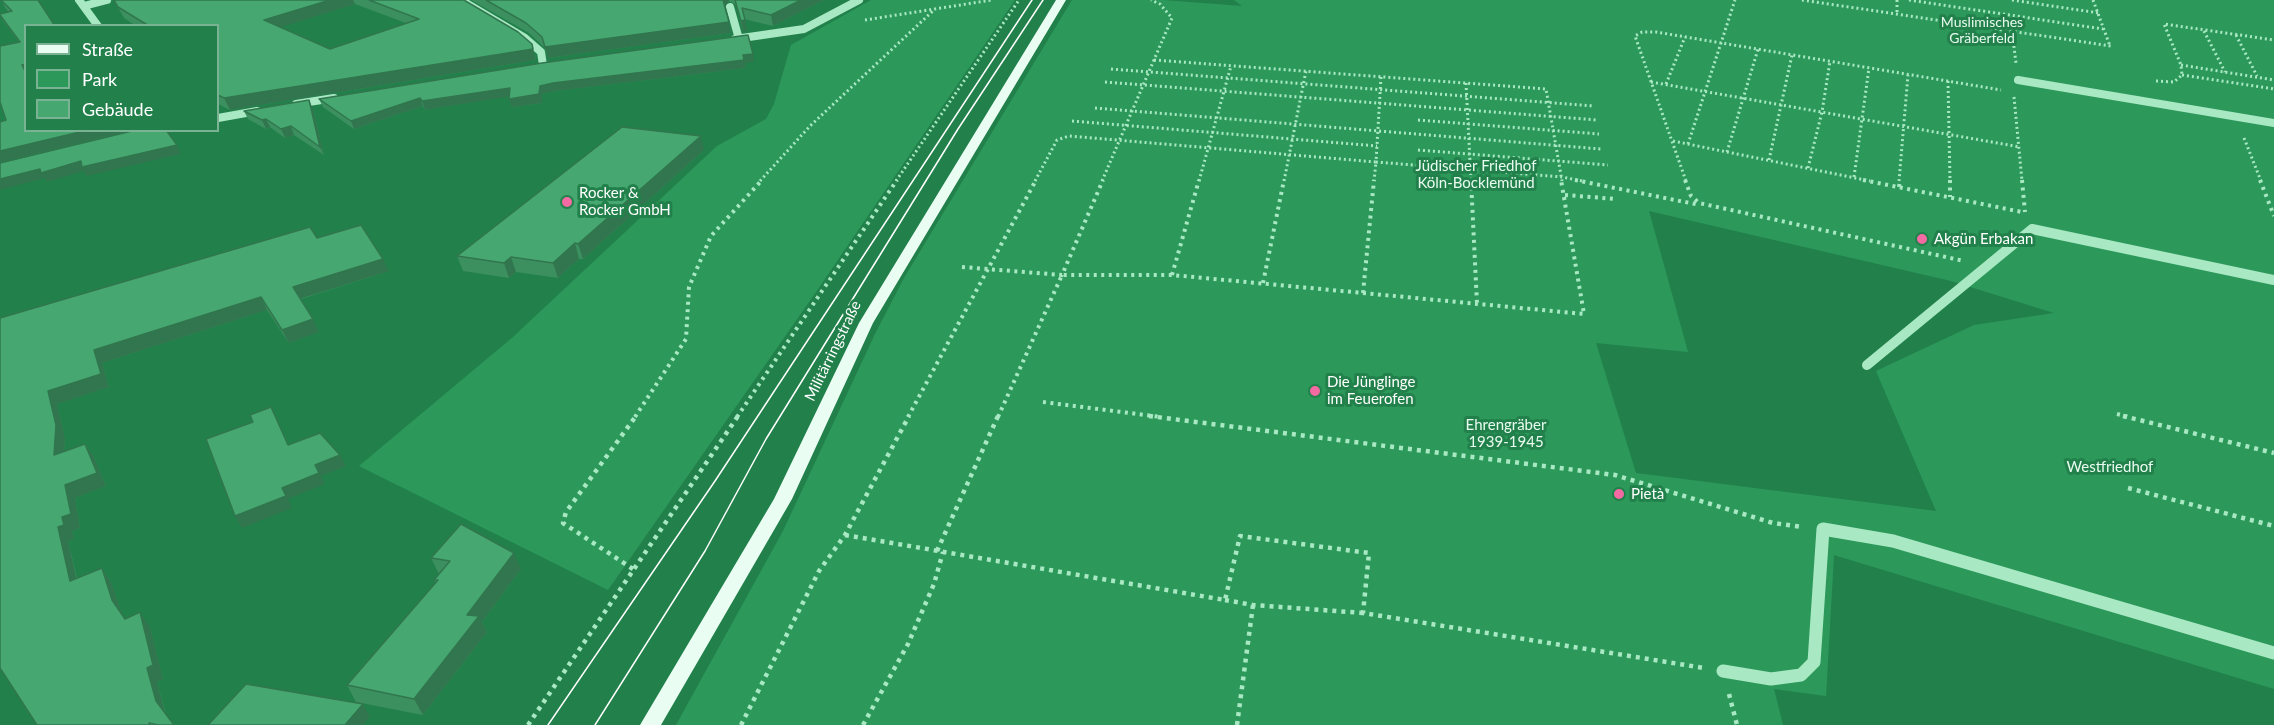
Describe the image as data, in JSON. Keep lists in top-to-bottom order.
{
  "streets": {
    "main road": ["Militärringstraße"]
  },
  "parks": [
    "Muslimisches Gräberfeld",
    "Jüdischer Friedhof Köln-Bocklemünd",
    "Ehrengräber 1939-1945",
    "Westfriedhof"
  ],
  "places": [
    "Rocker & Rocker GmbH",
    "Akgün Erbakan",
    "Die Jünglinge im Feuerofen",
    "Pietà"
  ],
  "legend": ["Straße", "Park", "Gebäude"]
}
